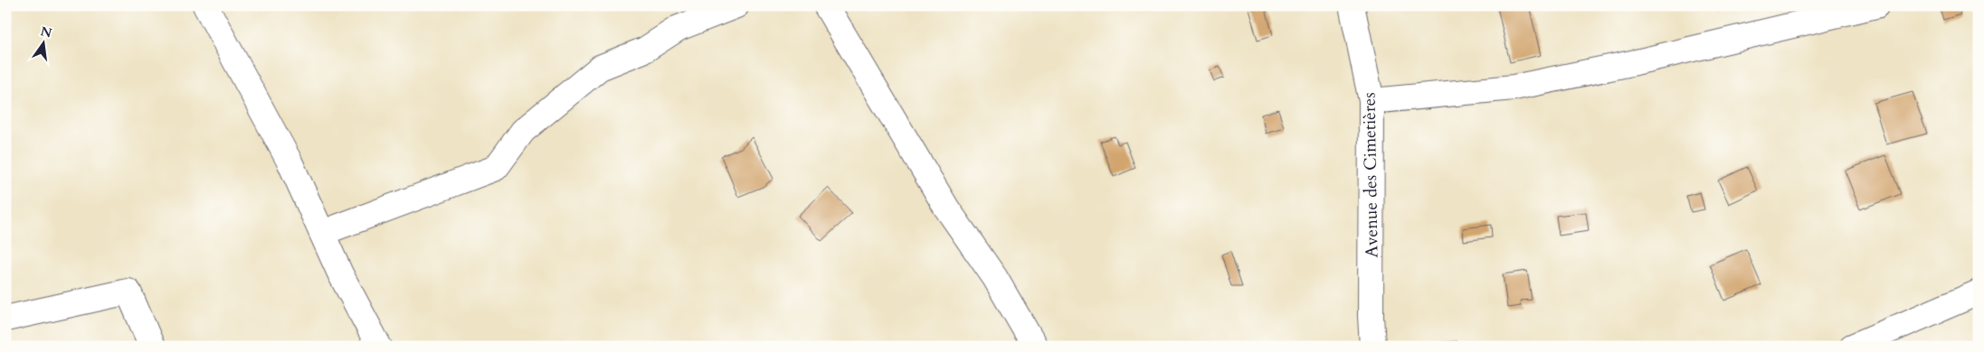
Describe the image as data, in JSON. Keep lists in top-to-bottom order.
{
  "streets": {
    "street": ["Avenue des Cimetières"]
  },
  "north": "top"
}
